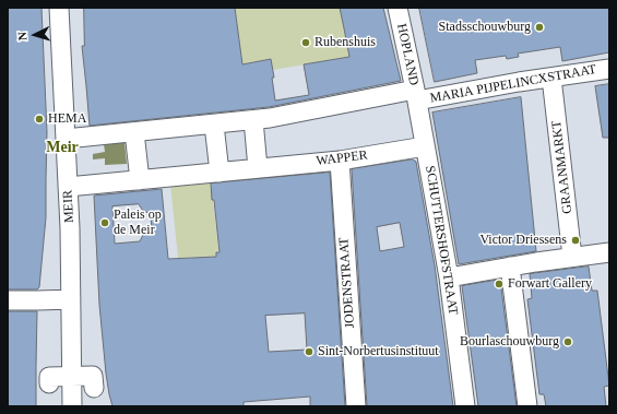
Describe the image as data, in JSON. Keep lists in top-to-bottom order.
{
  "streets": {
    "street": [
      "HOPLAND",
      "MARIA PIJPELINCXSTRAAT",
      "WAPPER",
      "GRAANMARKT",
      "MEIR",
      "SCHUTTERSHOFSTRAAT",
      "JODENSTRAAT"
    ]
  },
  "crossings": [
    ["HOPLAND", "MARIA PIJPELINCXSTRAAT"],
    ["HOPLAND", "SCHUTTERSHOFSTRAAT"],
    ["MARIA PIJPELINCXSTRAAT", "GRAANMARKT"],
    ["MARIA PIJPELINCXSTRAAT", "SCHUTTERSHOFSTRAAT"],
    ["WAPPER", "MEIR"],
    ["WAPPER", "SCHUTTERSHOFSTRAAT"],
    ["WAPPER", "JODENSTRAAT"]
  ],
  "districts": ["Meir"],
  "places": [
    "Stadsschouwburg",
    "Rubenshuis",
    "HEMA",
    "Paleis op de Meir",
    "Victor Driessens",
    "Forwart Gallery",
    "Bourlaschouwburg",
    "Sint-Norbertusinstituut"
  ],
  "north": "left"
}
